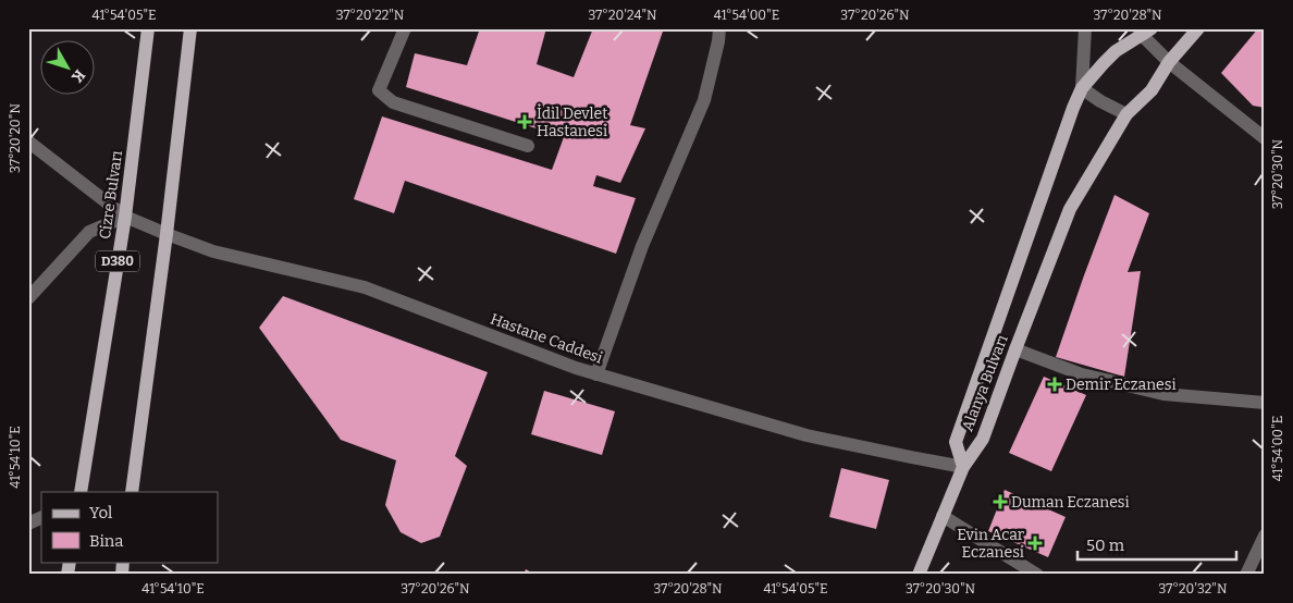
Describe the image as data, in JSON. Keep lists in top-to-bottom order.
{
  "streets": {
    "main road": ["Cizre Bulvarı", "D380", "Alanya Bulvarı"],
    "street": ["Hastane Caddesi"]
  },
  "crossings": [
    ["Cizre Bulvarı", "Hastane Caddesi"],
    ["D380", "Hastane Caddesi"],
    ["Hastane Caddesi", "Alanya Bulvarı"]
  ],
  "places": {
    "health": [
      "İdil Devlet Hastanesi",
      "Demir Eczanesi",
      "Duman Eczanesi",
      "Evin Acar Eczanesi"
    ]
  },
  "legend": ["Yol", "Bina"],
  "scale_bar": "50 m",
  "north": "bottom right",
  "coordinates": [
    "41°54'05\"E",
    "37°20'22\"N",
    "37°20'24\"N",
    "41°54'00\"E",
    "37°20'26\"N",
    "37°20'28\"N",
    "37°20'20\"N",
    "37°20'30\"N",
    "41°54'10\"E",
    "37°20'32\"N"
  ]
}
